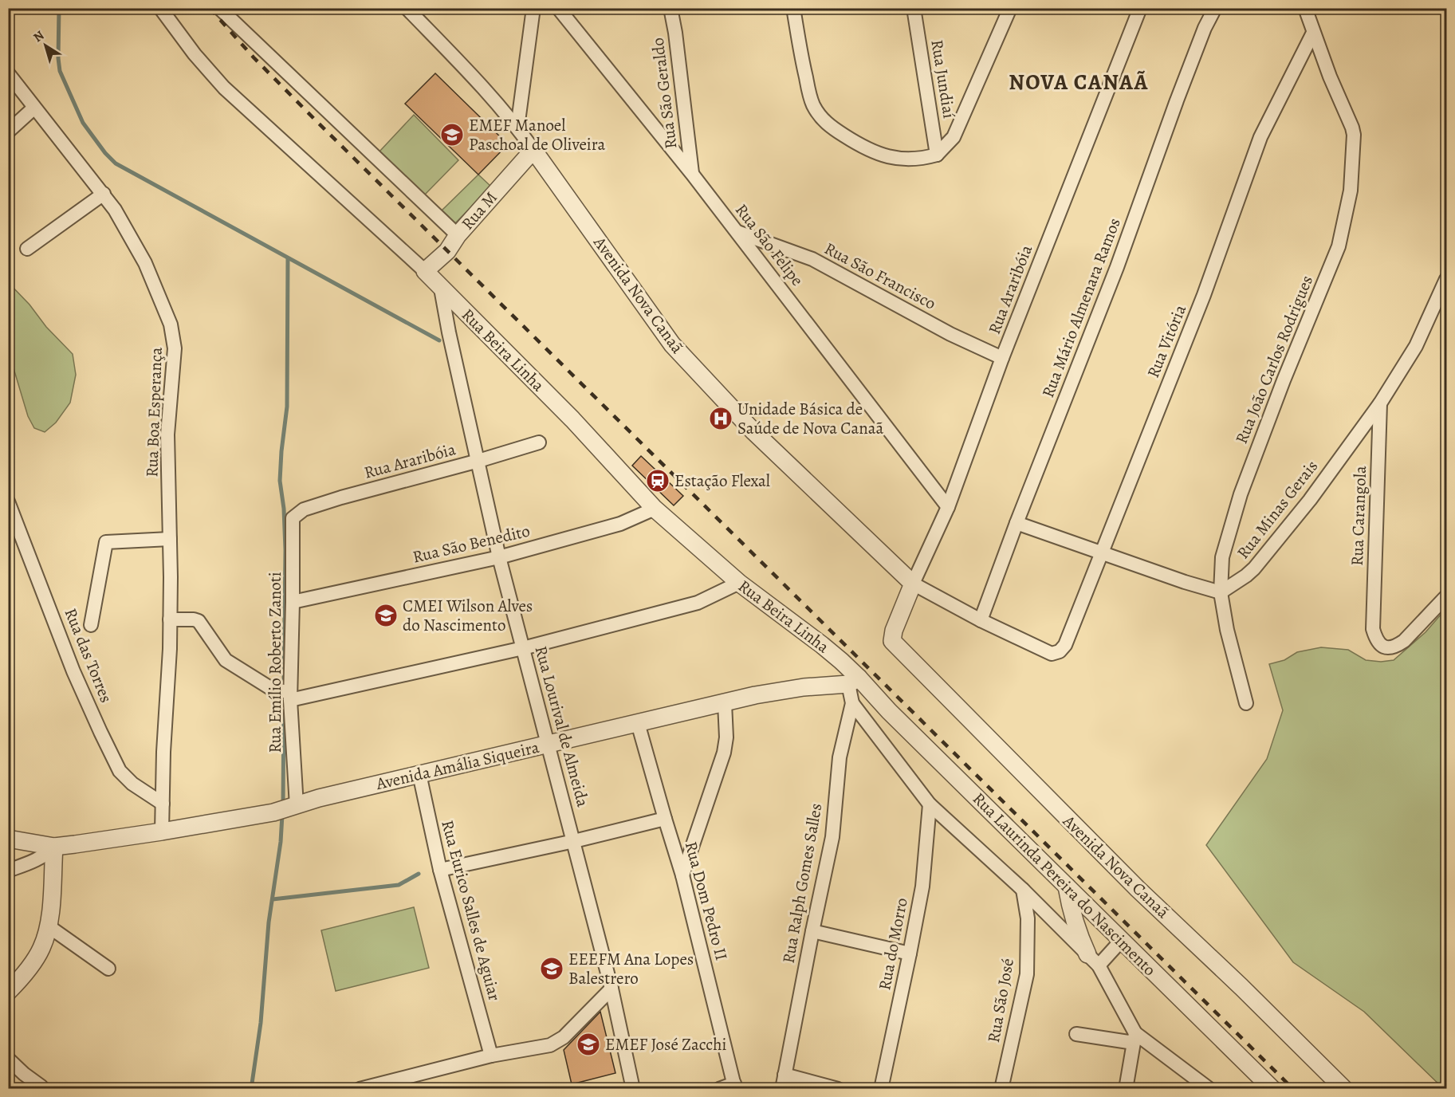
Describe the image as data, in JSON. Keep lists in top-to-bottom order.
{
  "streets": {
    "street": [
      "Rua Jundiaí",
      "Rua São Geraldo",
      "Rua M",
      "Rua São Felipe",
      "Rua São Francisco",
      "Rua Araribóia",
      "Avenida Nova Canaã",
      "Rua Mário Almenara Ramos",
      "Rua Vitória",
      "Rua Beira Linha",
      "Rua João Carlos Rodrigues",
      "Rua Boa Esperança",
      "Rua Minas Gerais",
      "Rua Carangola",
      "Rua São Benedito",
      "Rua das Torres",
      "Rua Emílio Roberto Zanoti",
      "Rua Lourival de Almeida",
      "Avenida Amália Siqueira",
      "Rua Ralph Gomes Salles",
      "Rua Laurinda Pereira do Nascimento",
      "Rua Dom Pedro II",
      "Rua Eurico Salles de Aguiar",
      "Rua do Morro",
      "Rua São José"
    ]
  },
  "crossings": [
    ["Rua São Geraldo", "Rua São Felipe"],
    ["Rua M", "Avenida Nova Canaã"],
    ["Rua M", "Rua Beira Linha"],
    ["Rua São Felipe", "Rua São Francisco"],
    ["Rua São Felipe", "Rua Araribóia"],
    ["Rua São Francisco", "Rua Araribóia"],
    ["Rua Araribóia", "Avenida Nova Canaã"],
    ["Rua Araribóia", "Rua Emílio Roberto Zanoti"],
    ["Rua Araribóia", "Rua Lourival de Almeida"],
    ["Rua Mário Almenara Ramos", "Rua Vitória"],
    ["Rua Vitória", "Rua João Carlos Rodrigues"],
    ["Rua Beira Linha", "Rua São Benedito"],
    ["Rua Beira Linha", "Rua Lourival de Almeida"],
    ["Rua Beira Linha", "Avenida Amália Siqueira"],
    ["Rua Beira Linha", "Rua Ralph Gomes Salles"],
    ["Rua Beira Linha", "Rua Laurinda Pereira do Nascimento"],
    ["Rua João Carlos Rodrigues", "Rua Minas Gerais"],
    ["Rua Boa Esperança", "Rua das Torres"],
    ["Rua Boa Esperança", "Avenida Amália Siqueira"],
    ["Rua Minas Gerais", "Rua Carangola"],
    ["Rua São Benedito", "Rua Emílio Roberto Zanoti"],
    ["Rua São Benedito", "Rua Lourival de Almeida"],
    ["Rua Emílio Roberto Zanoti", "Avenida Amália Siqueira"],
    ["Rua Lourival de Almeida", "Avenida Amália Siqueira"],
    ["Avenida Amália Siqueira", "Rua Ralph Gomes Salles"],
    ["Avenida Amália Siqueira", "Rua Laurinda Pereira do Nascimento"],
    ["Avenida Amália Siqueira", "Rua Dom Pedro II"],
    ["Avenida Amália Siqueira", "Rua Eurico Salles de Aguiar"],
    ["Rua Ralph Gomes Salles", "Rua Laurinda Pereira do Nascimento"]
  ],
  "districts": ["NOVA CANAÃ"],
  "places": {
    "school or university": [
      "EMEF Manoel Paschoal de Oliveira",
      "CMEI Wilson Alves do Nascimento",
      "EEEFM Ana Lopes Balestrero",
      "EMEF José Zacchi"
    ],
    "hospital": ["Unidade Básica de Saúde de Nova Canaã"],
    "station": ["Estação Flexal"]
  },
  "north": "top left"
}
